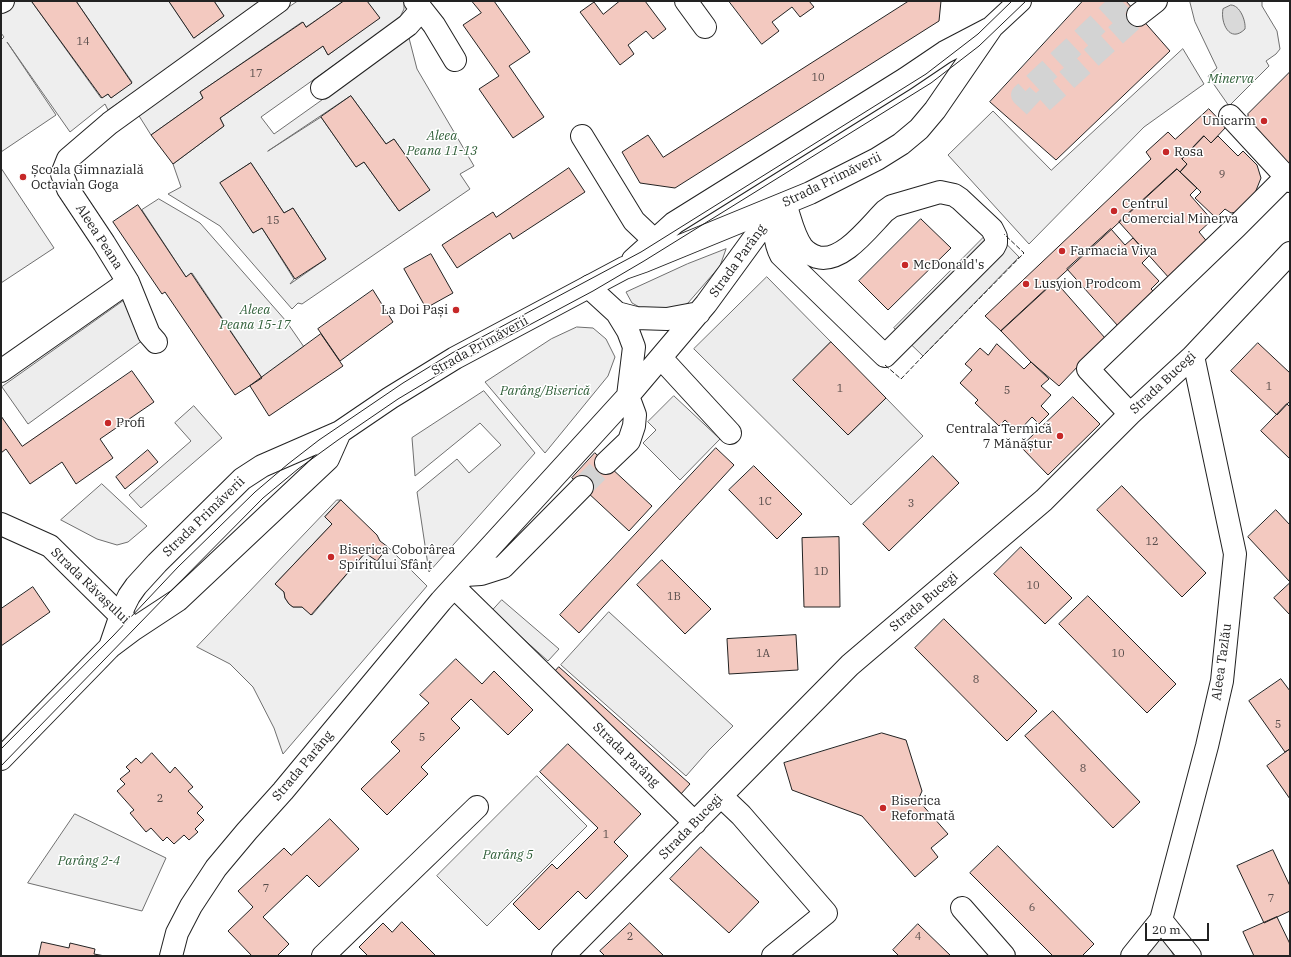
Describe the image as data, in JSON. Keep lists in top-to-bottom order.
{
  "streets": {
    "street": [
      "Strada Primăverii",
      "Aleea Peana",
      "Strada Parâng",
      "Strada Bucegi",
      "Strada Răvașului",
      "Aleea Tazlău"
    ]
  },
  "crossings": [
    ["Strada Primăverii", "Strada Parâng"],
    ["Strada Primăverii", "Strada Răvașului"],
    ["Strada Parâng", "Strada Bucegi"],
    ["Strada Bucegi", "Aleea Tazlău"]
  ],
  "parks": [
    "Minerva",
    "Aleea Peana 11-13",
    "Aleea Peana 15-17",
    "Parâng/Biserică",
    "Parâng 5",
    "Parâng 2-4"
  ],
  "places": [
    "Unicarm",
    "Rosa",
    "Școala Gimnazială Octavian Goga",
    "Centrul Comercial Minerva",
    "Farmacia Viva",
    "McDonald's",
    "Lusyion Prodcom",
    "La Doi Pași",
    "Profi",
    "Centrala Termică 7 Mănăștur",
    "Biserica Coborârea Spiritului Sfânt",
    "Biserica Reformată"
  ],
  "house_numbers": [
    "14",
    "17",
    "10",
    "9",
    "15",
    "1",
    "1",
    "5",
    "1C",
    "3",
    "12",
    "1D",
    "10",
    "1B",
    "1A",
    "10",
    "8",
    "5",
    "5",
    "8",
    "2",
    "1",
    "7",
    "7",
    "6",
    "2",
    "4"
  ],
  "scale_bar": "20 m"
}
